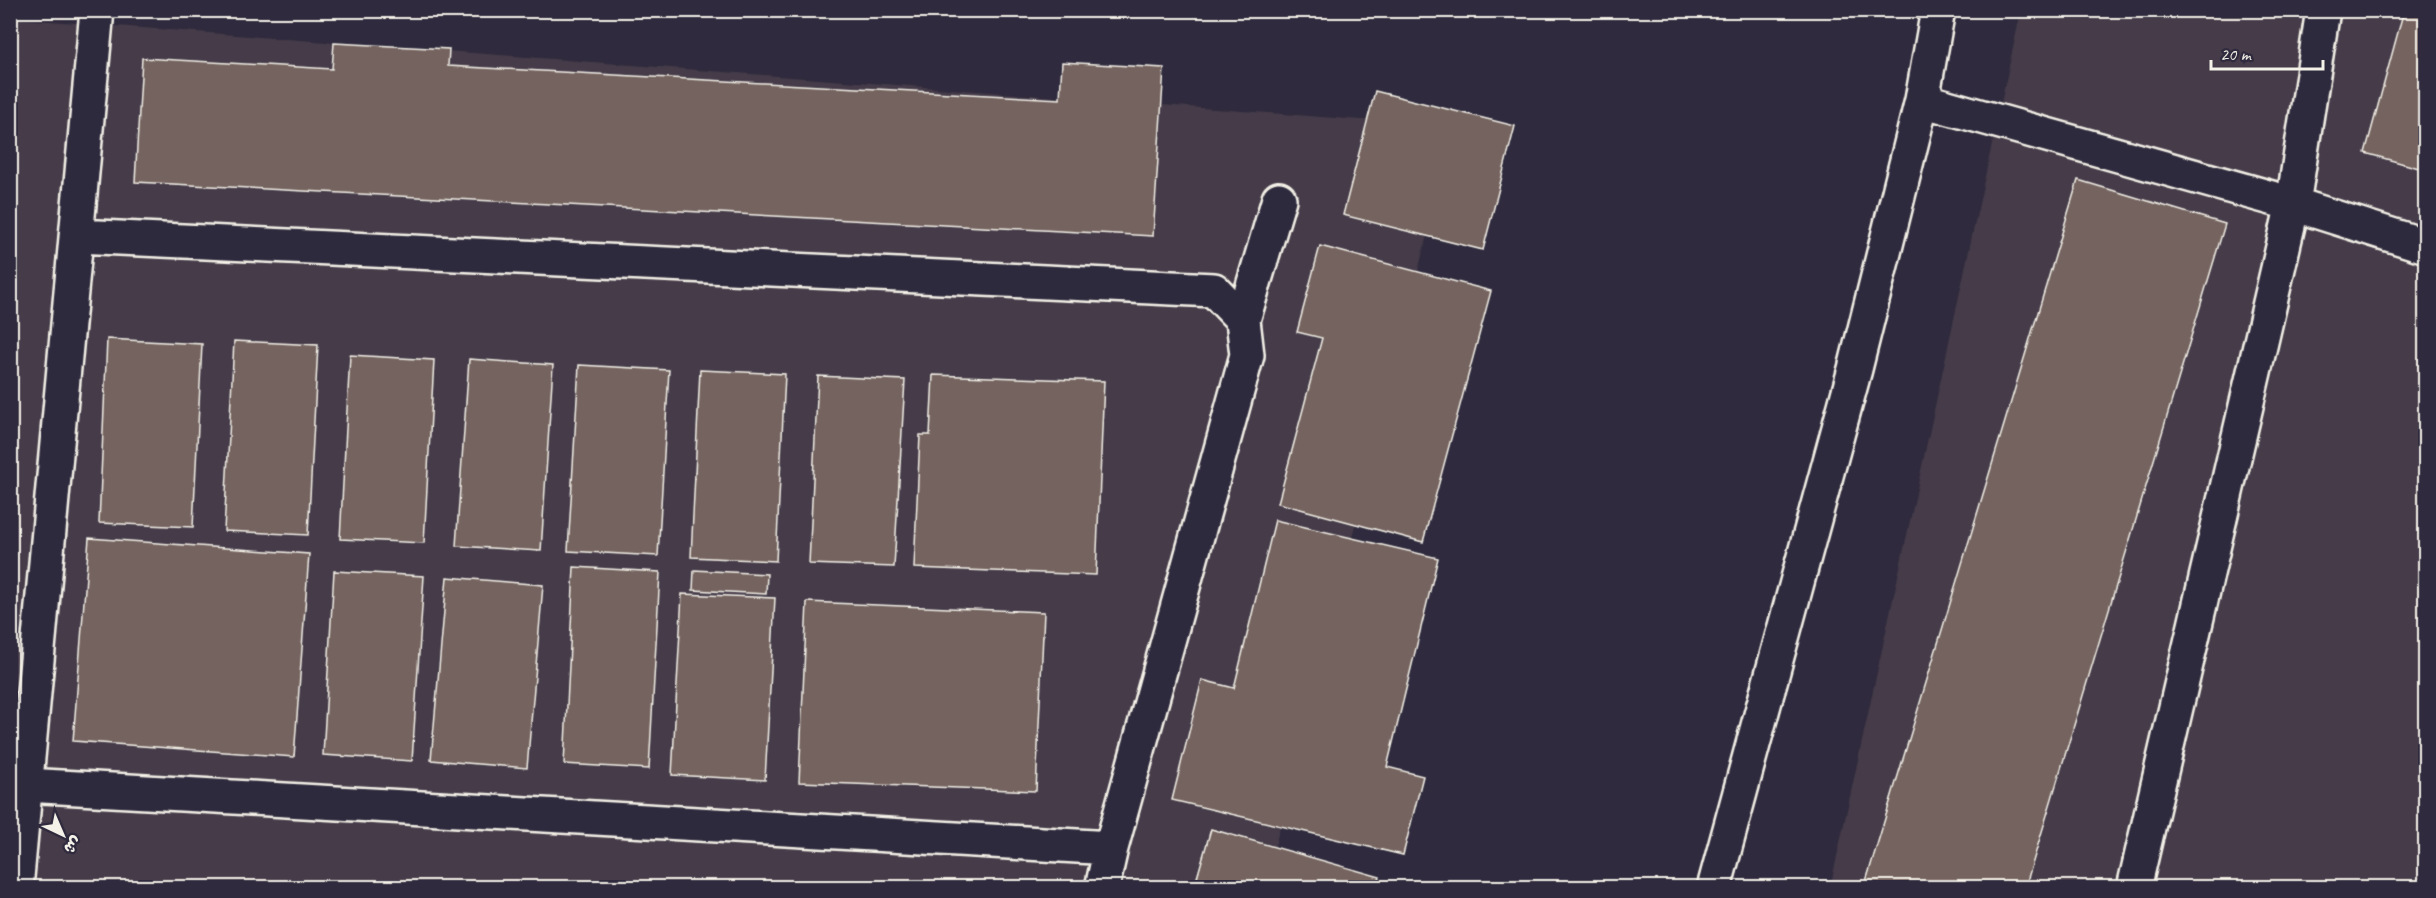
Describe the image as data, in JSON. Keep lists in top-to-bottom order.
{
  "scale_bar": "20 m",
  "north": "bottom right"
}
